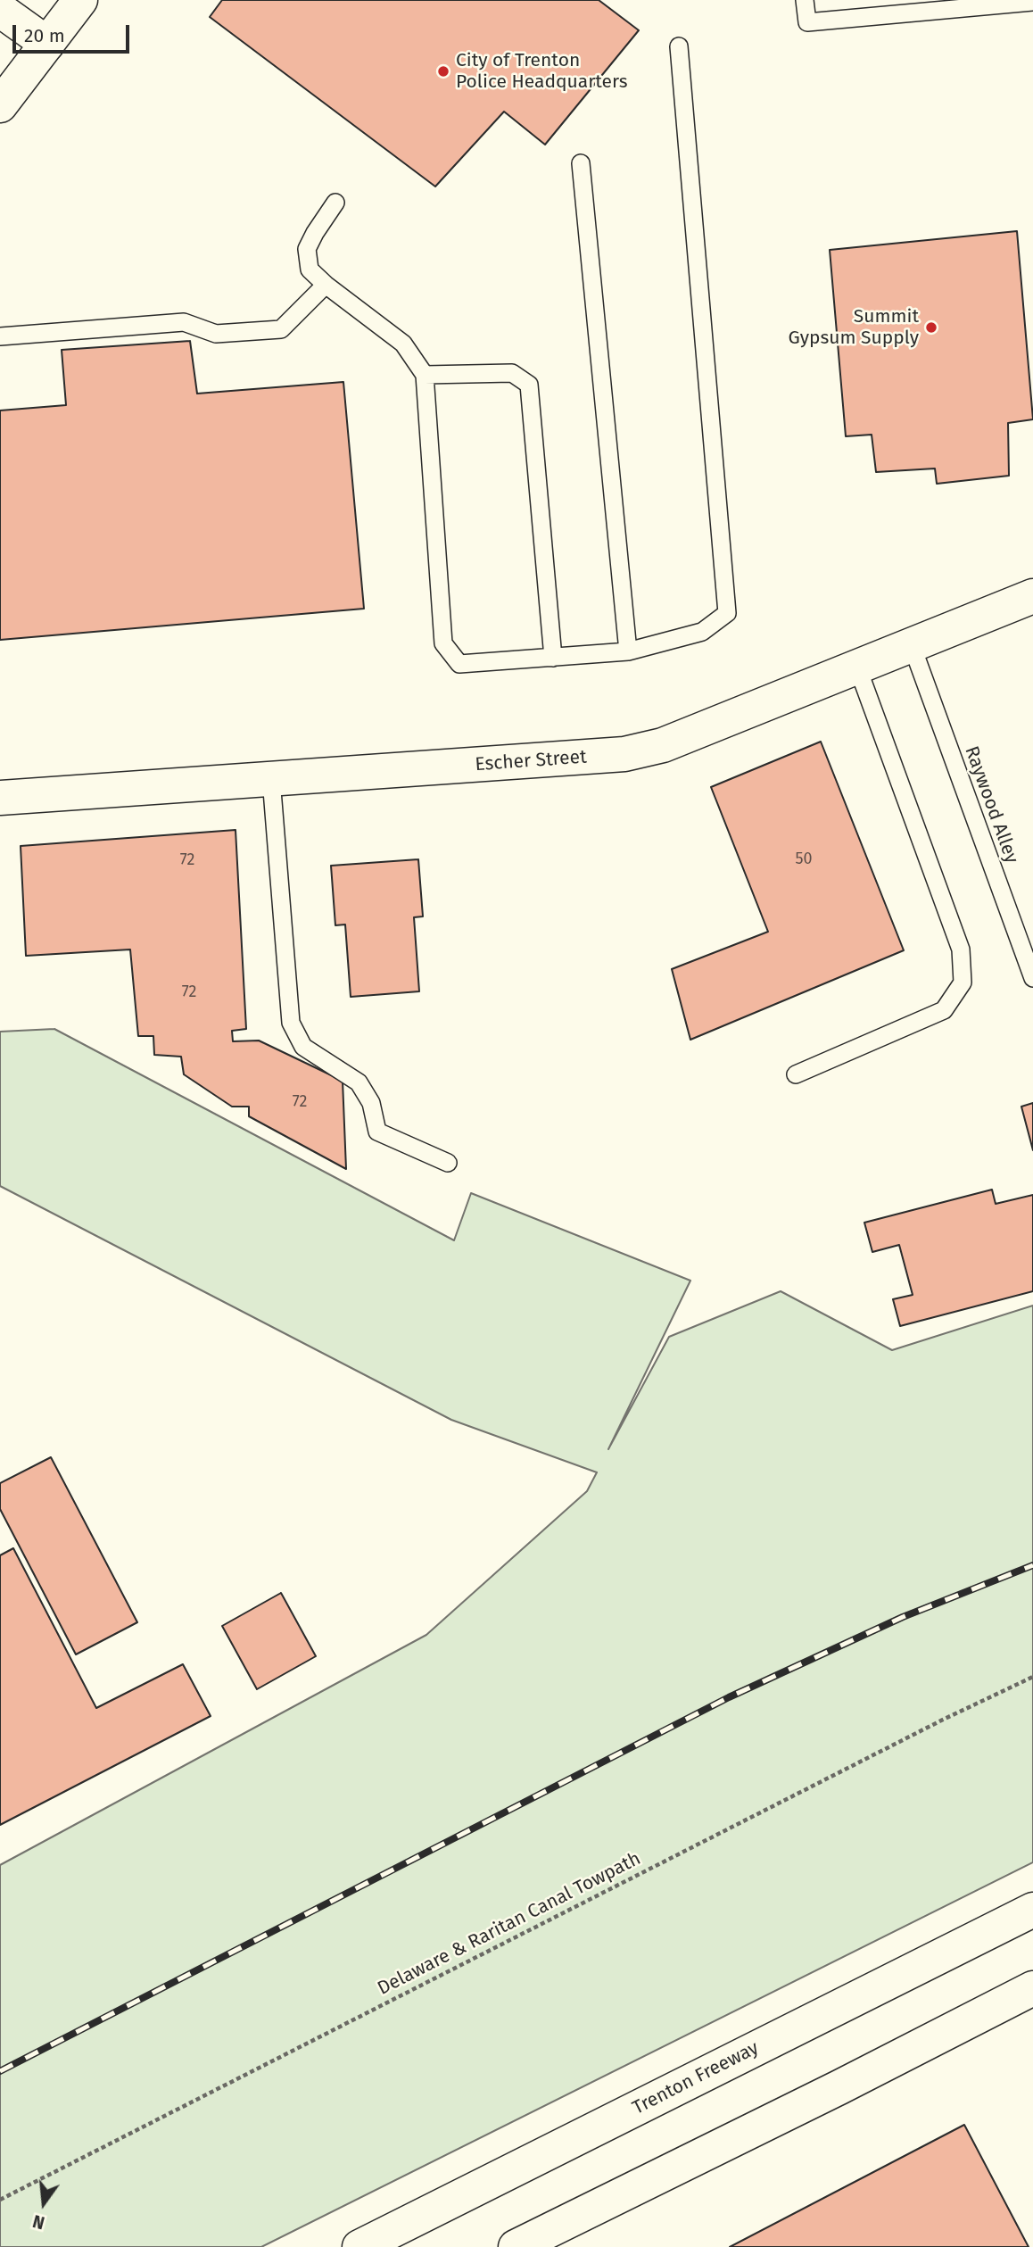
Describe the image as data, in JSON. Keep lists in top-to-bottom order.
{
  "streets": {
    "main road": ["Escher Street", "Trenton Freeway"],
    "lane": ["Raywood Alley"],
    "path": ["Delaware & Raritan Canal Towpath"]
  },
  "crossings": [
    ["Escher Street", "Raywood Alley"]
  ],
  "places": ["City of Trenton Police Headquarters", "Summit Gypsum Supply"],
  "house_numbers": [
    "50",
    "72",
    "72",
    "72"
  ],
  "scale_bar": "20 m",
  "north": "bottom"
}
